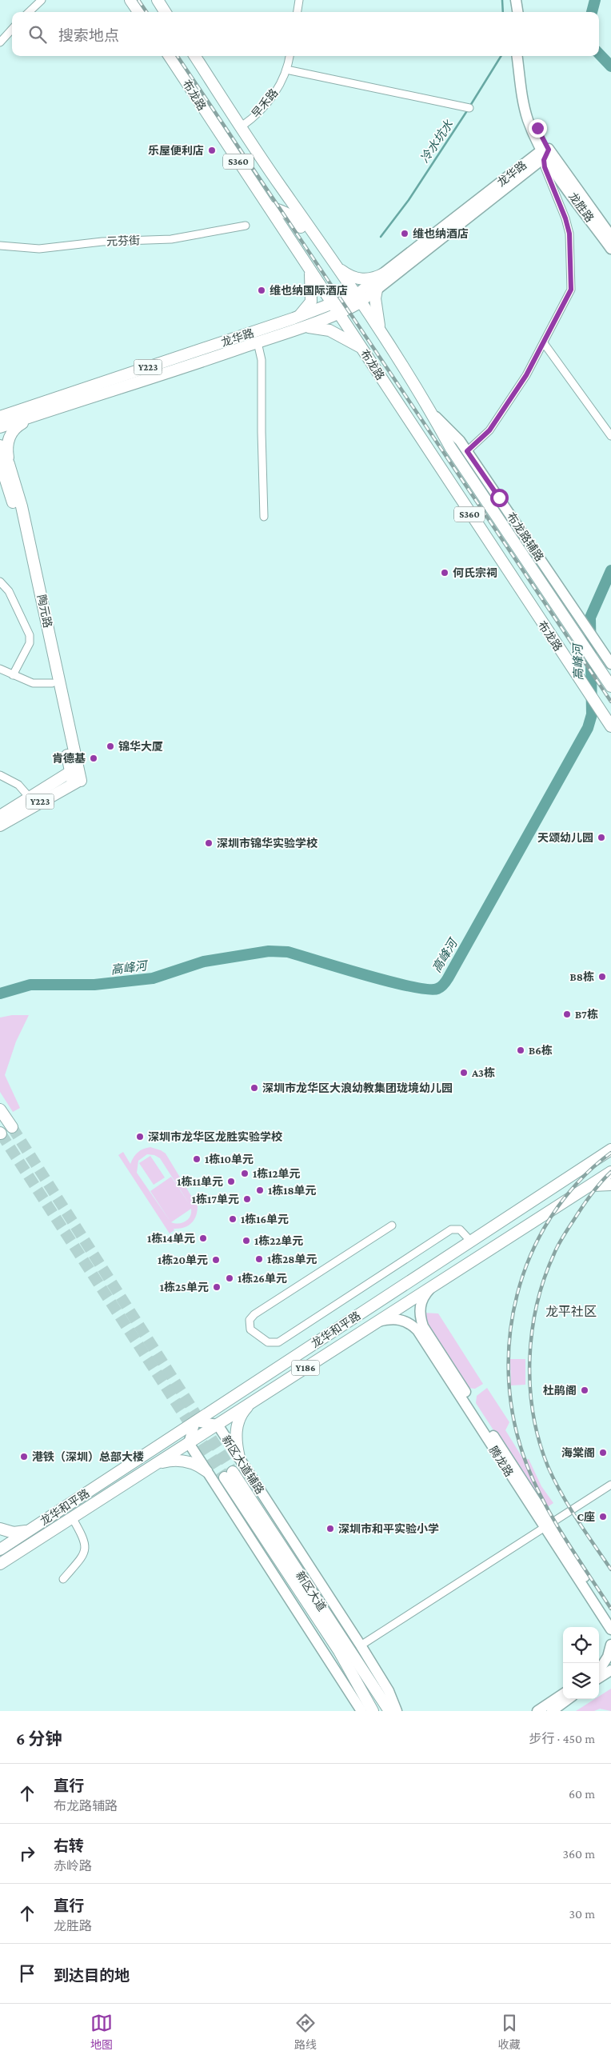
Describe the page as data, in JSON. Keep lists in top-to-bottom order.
{
  "streets": {
    "main road": [
      "布龙路",
      "S360",
      "龙华路",
      "龙胜路",
      "Y223",
      "布龙路辅路",
      "陶元路",
      "龙华和平路",
      "Y186",
      "腾龙路",
      "新区大道辅路",
      "新区大道"
    ],
    "street": ["早禾路", "元芬街"]
  },
  "crossings": [
    ["布龙路", "早禾路"],
    ["布龙路", "龙华路"],
    ["布龙路", "布龙路辅路"],
    ["龙华路", "龙胜路"],
    ["Y223", "陶元路"],
    ["龙华和平路", "腾龙路"],
    ["龙华和平路", "新区大道辅路"]
  ],
  "districts": ["龙平社区"],
  "water": ["冷水坑水", "高峰河"],
  "places": [
    "乐屋便利店",
    "维也纳酒店",
    "维也纳国际酒店",
    "何氏宗祠",
    "锦华大厦",
    "肯德基",
    "天颂幼儿园",
    "深圳市锦华实验学校",
    "B8栋",
    "B7栋",
    "B6栋",
    "A3栋",
    "深圳市龙华区大浪幼教集团珑境幼儿园",
    "深圳市龙华区龙胜实验学校",
    "1栋10单元",
    "1栋12单元",
    "1栋11单元",
    "1栋18单元",
    "1栋17单元",
    "1栋16单元",
    "1栋14单元",
    "1栋22单元",
    "1栋28单元",
    "1栋20单元",
    "1栋26单元",
    "1栋25单元",
    "杜鹃阁",
    "海棠阁",
    "港铁（深圳）总部大楼",
    "C座",
    "深圳市和平实验小学"
  ],
  "page": {
    "search": "搜索地点",
    "heading": ["6 分钟", "步行 · 450 m"],
    "list": [
      ["直行", "布龙路辅路", "60 m"],
      ["右转", "赤岭路", "360 m"],
      ["直行", "龙胜路", "30 m"],
      "到达目的地"
    ],
    "nav": ["地图", "路线", "收藏"]
  }
}
